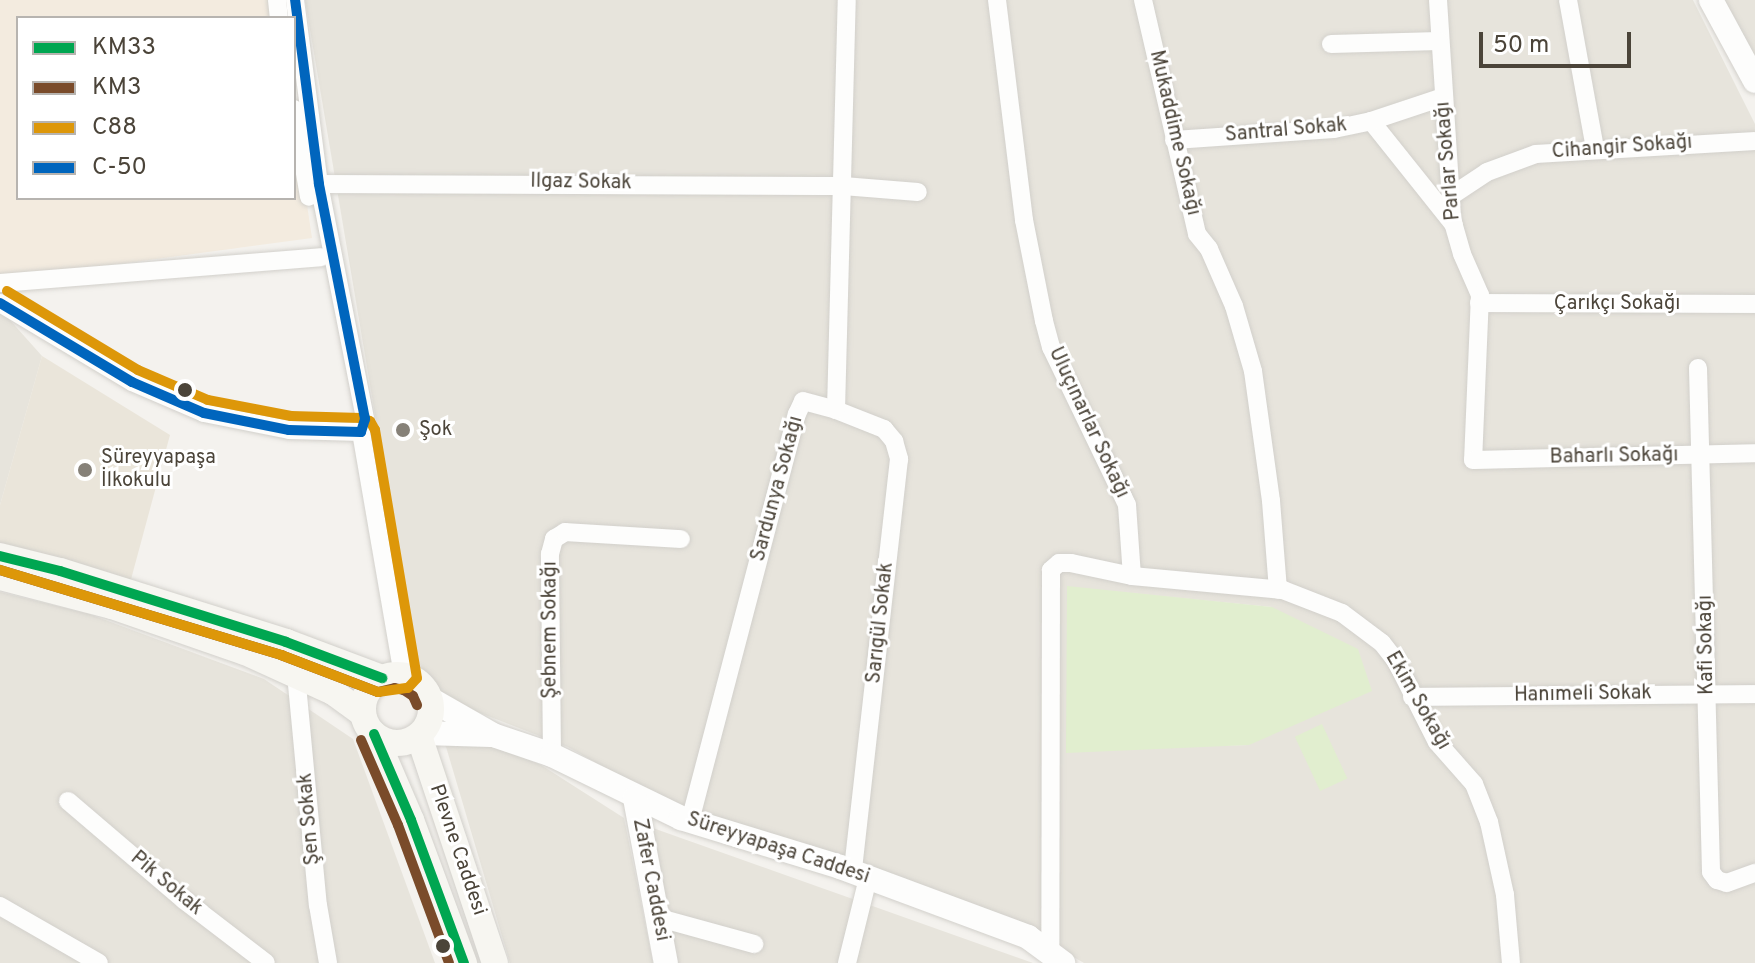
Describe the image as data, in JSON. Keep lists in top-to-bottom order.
{
  "streets": {
    "main road": ["Plevne Caddesi"],
    "street": [
      "Santral Sokak",
      "Mukaddime Sokağı",
      "Cihangir Sokağı",
      "Parlar Sokağı",
      "Ilgaz Sokak",
      "Çarıkçı Sokağı",
      "Uluçınarlar Sokağı",
      "Baharlı Sokağı",
      "Sardunya Sokağı",
      "Sarıgül Sokak",
      "Şebnem Sokağı",
      "Kafi Sokağı",
      "Hanımeli Sokak",
      "Ekim Sokağı",
      "Şen Sokak",
      "Süreyyapaşa Caddesi",
      "Zafer Caddesi",
      "Pik Sokak"
    ]
  },
  "crossings": [
    ["Santral Sokak", "Mukaddime Sokağı"],
    ["Santral Sokak", "Parlar Sokağı"],
    ["Mukaddime Sokağı", "Ekim Sokağı"],
    ["Cihangir Sokağı", "Parlar Sokağı"],
    ["Parlar Sokağı", "Çarıkçı Sokağı"],
    ["Parlar Sokağı", "Baharlı Sokağı"],
    ["Ilgaz Sokak", "Sardunya Sokağı"],
    ["Uluçınarlar Sokağı", "Ekim Sokağı"],
    ["Baharlı Sokağı", "Kafi Sokağı"],
    ["Sardunya Sokağı", "Sarıgül Sokak"],
    ["Sardunya Sokağı", "Süreyyapaşa Caddesi"],
    ["Sarıgül Sokak", "Süreyyapaşa Caddesi"],
    ["Şebnem Sokağı", "Süreyyapaşa Caddesi"],
    ["Kafi Sokağı", "Hanımeli Sokak"],
    ["Hanımeli Sokak", "Ekim Sokağı"],
    ["Süreyyapaşa Caddesi", "Zafer Caddesi"]
  ],
  "places": ["Şok", "Süreyyapaşa İlkokulu"],
  "lines": [
    "transit line C-50",
    "transit line C88",
    "transit line KM33",
    "transit line KM3"
  ],
  "legend": [
    "KM33",
    "KM3",
    "C88",
    "C-50"
  ],
  "scale_bar": "50 m"
}
